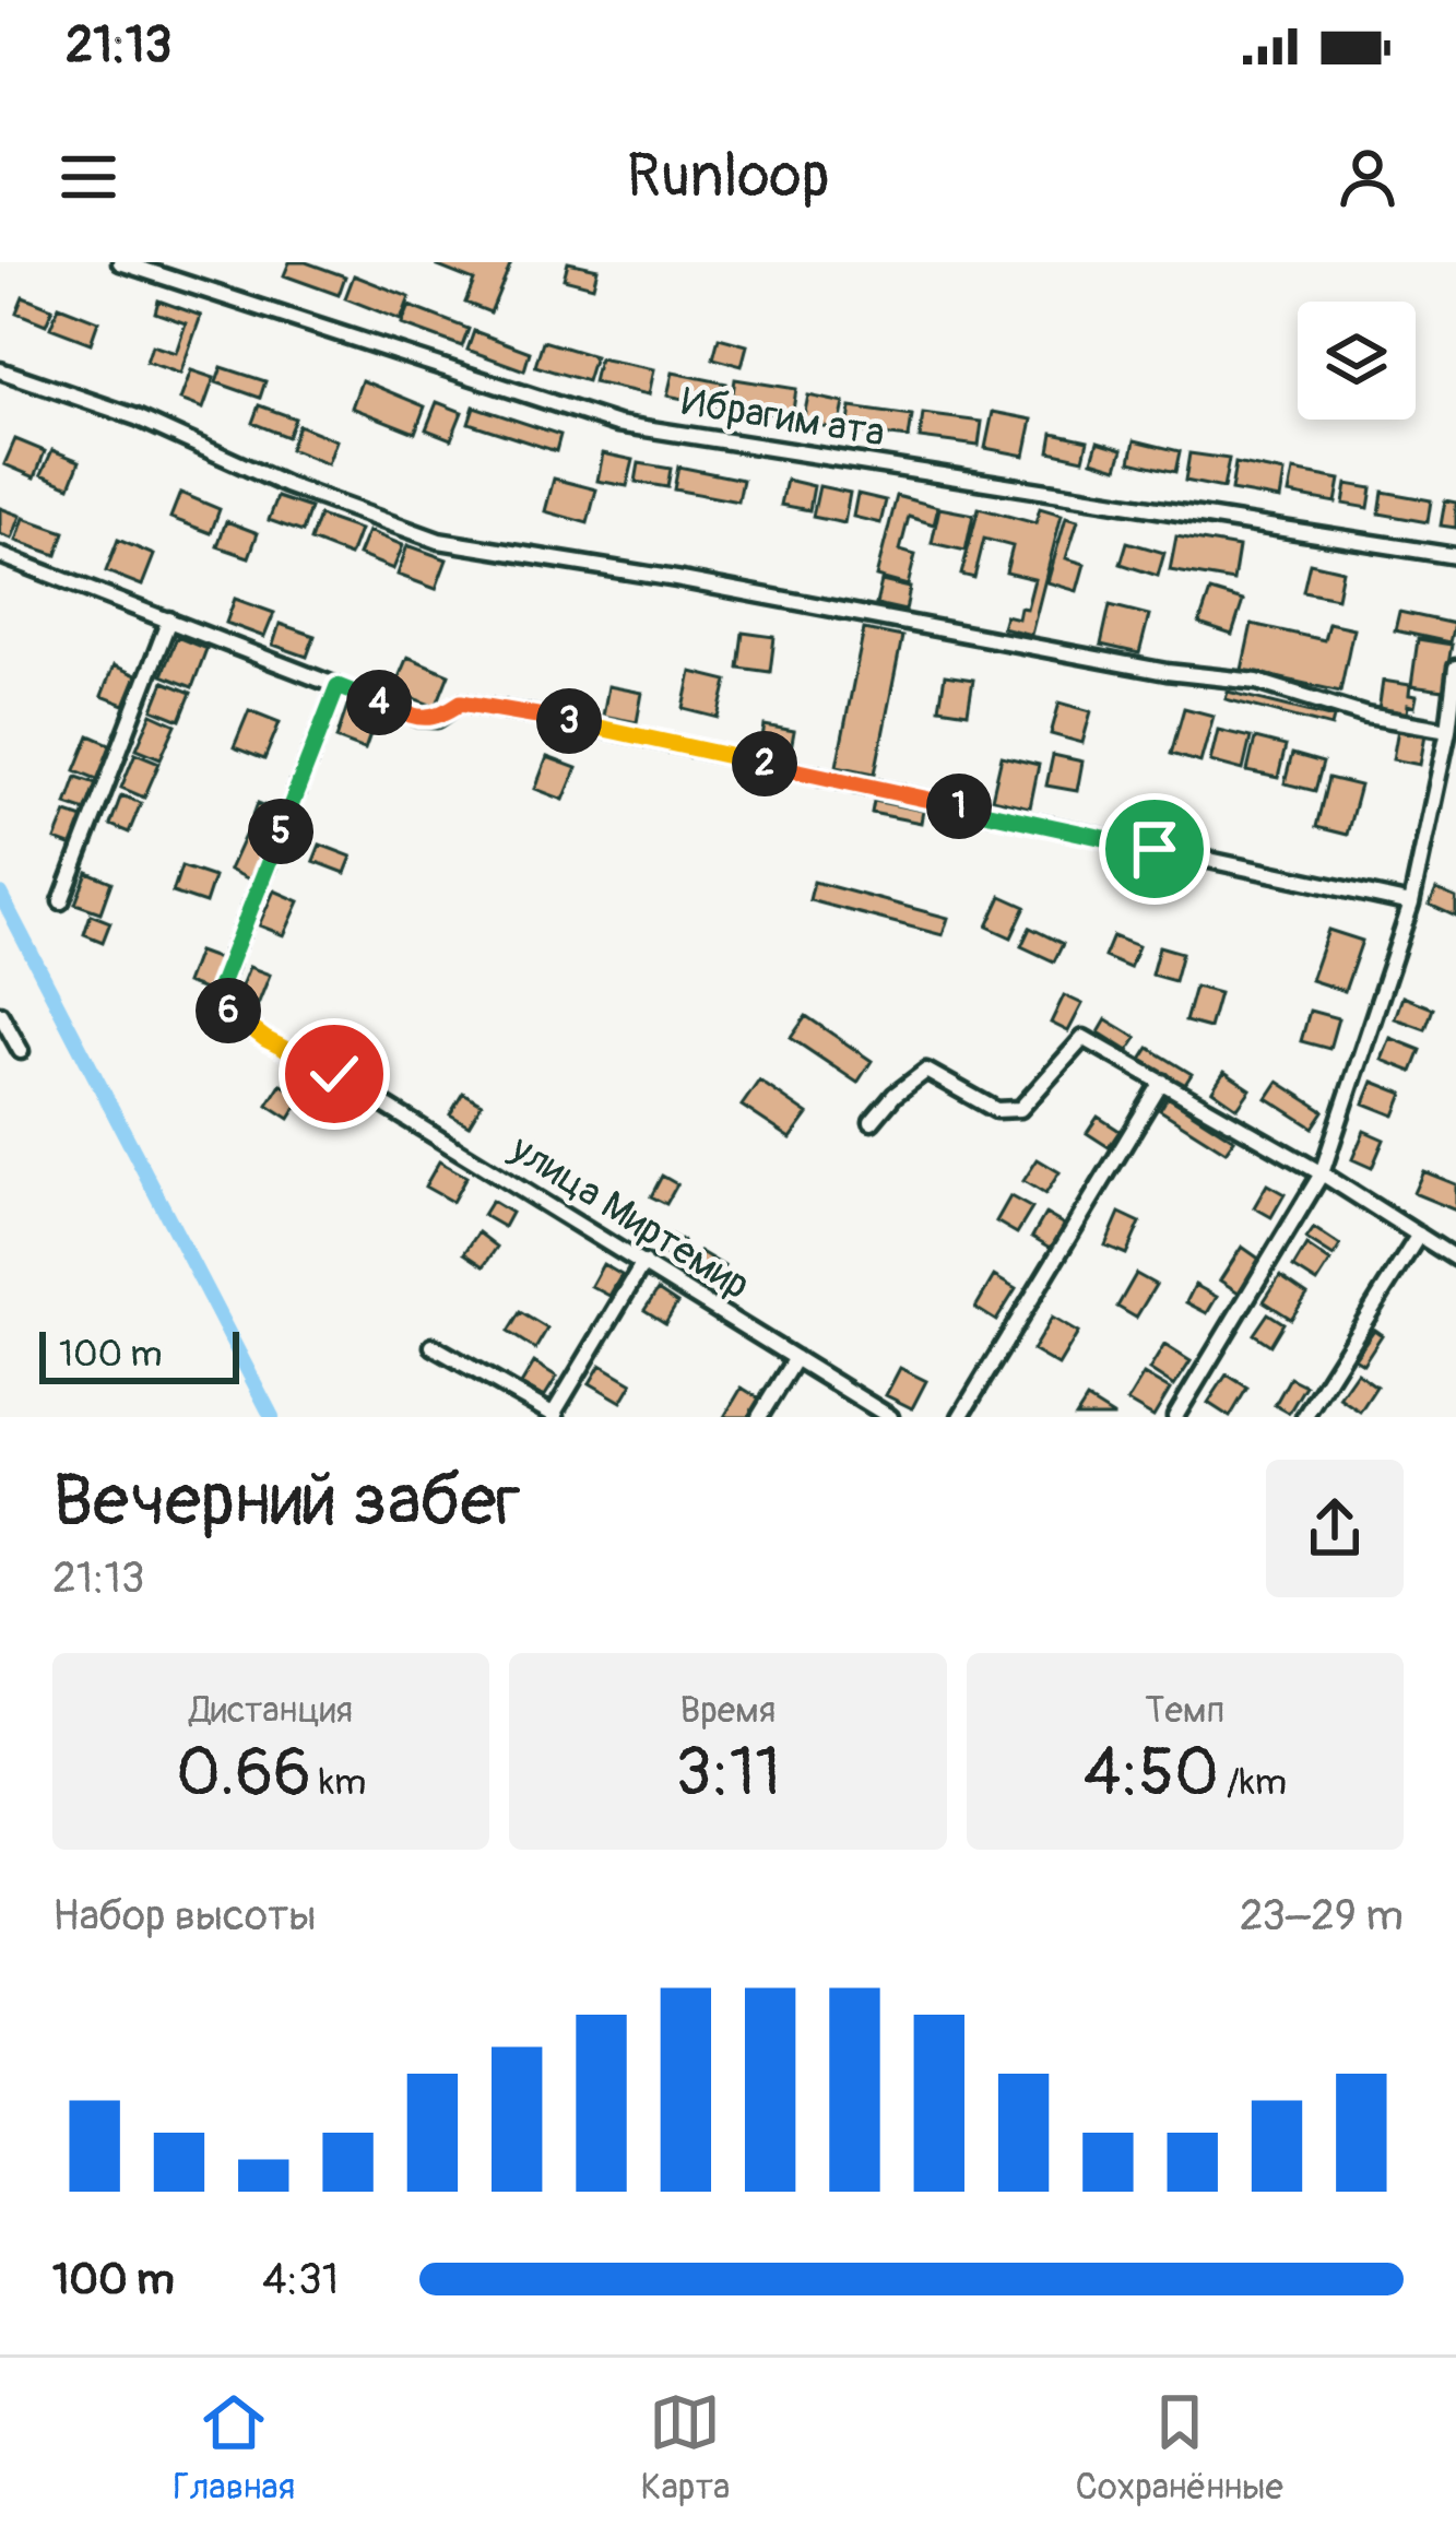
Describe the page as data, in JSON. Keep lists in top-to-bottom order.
{
  "streets": {
    "street": ["Ибрагим ата", "улица Миртемир"]
  },
  "scale_bar": "100 m",
  "page": {
    "status": "21:13",
    "header": "Runloop",
    "pins": [
      "4",
      "3",
      "2",
      "1",
      "5",
      "6"
    ],
    "scale": "100 m",
    "heading": ["Вечерний забег", "21:13"],
    "stats": [
      ["Дистанция", "0.66 km"],
      ["Время", "3:11"],
      ["Темп", "4:50 /km"]
    ],
    "chart": ["Набор высоты", "23–29 m"],
    "list": [
      {
        "name": "100 m",
        "note": "4:31"
      }
    ],
    "tabs": ["Главная", "Карта", "Сохранённые"]
  }
}
